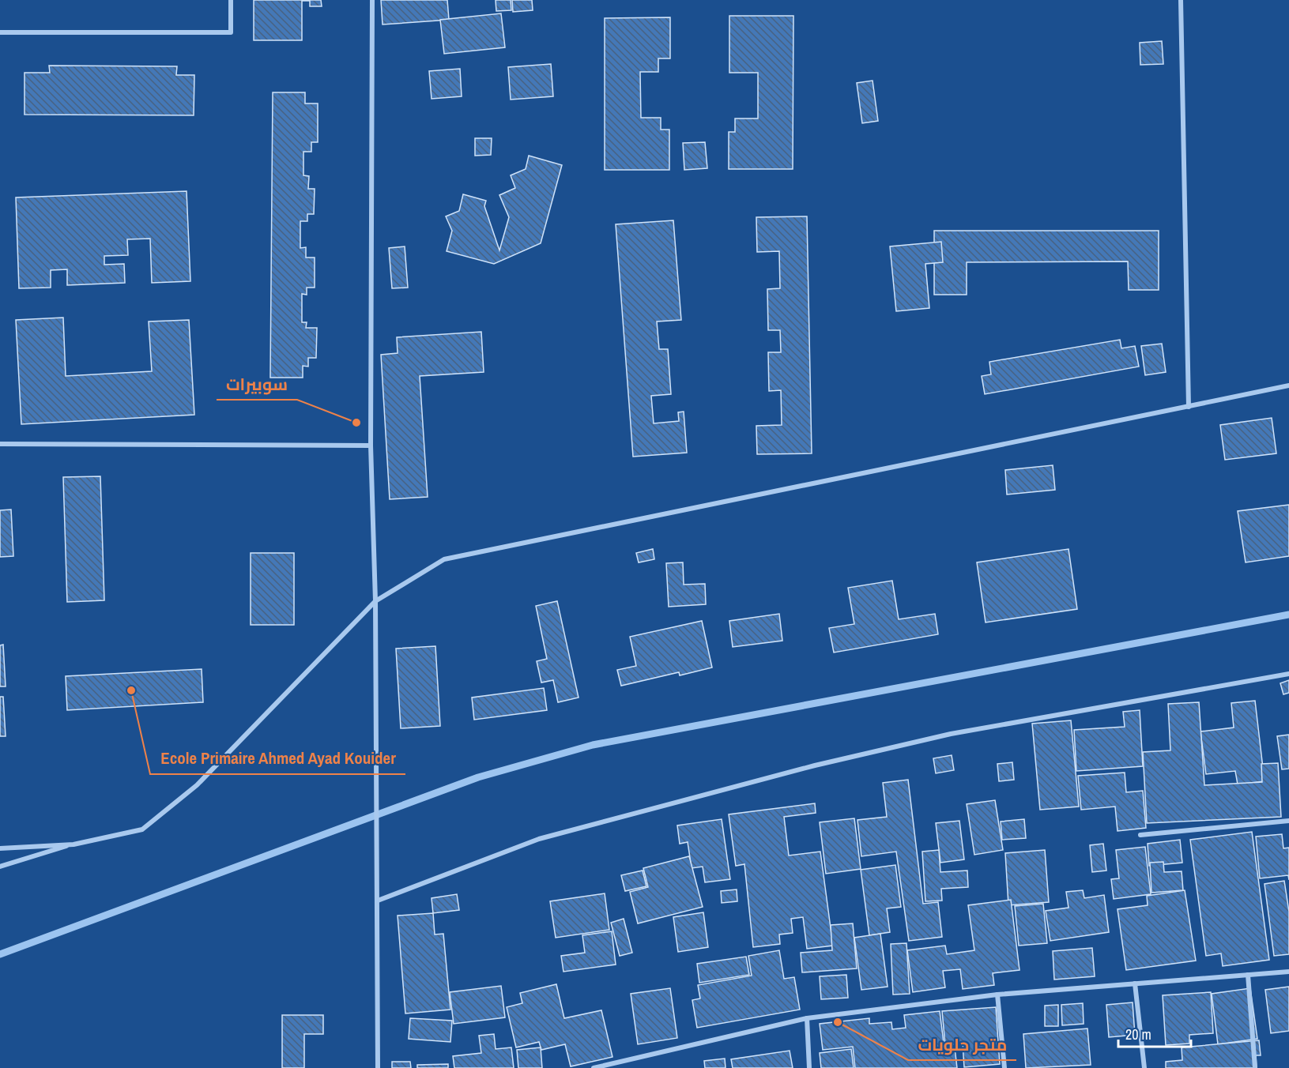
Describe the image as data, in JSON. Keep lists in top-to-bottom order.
{
  "places": ["سوبيرات", "Ecole Primaire Ahmed Ayad Kouider", "متجر حلويات"],
  "scale_bar": "20 m"
}
